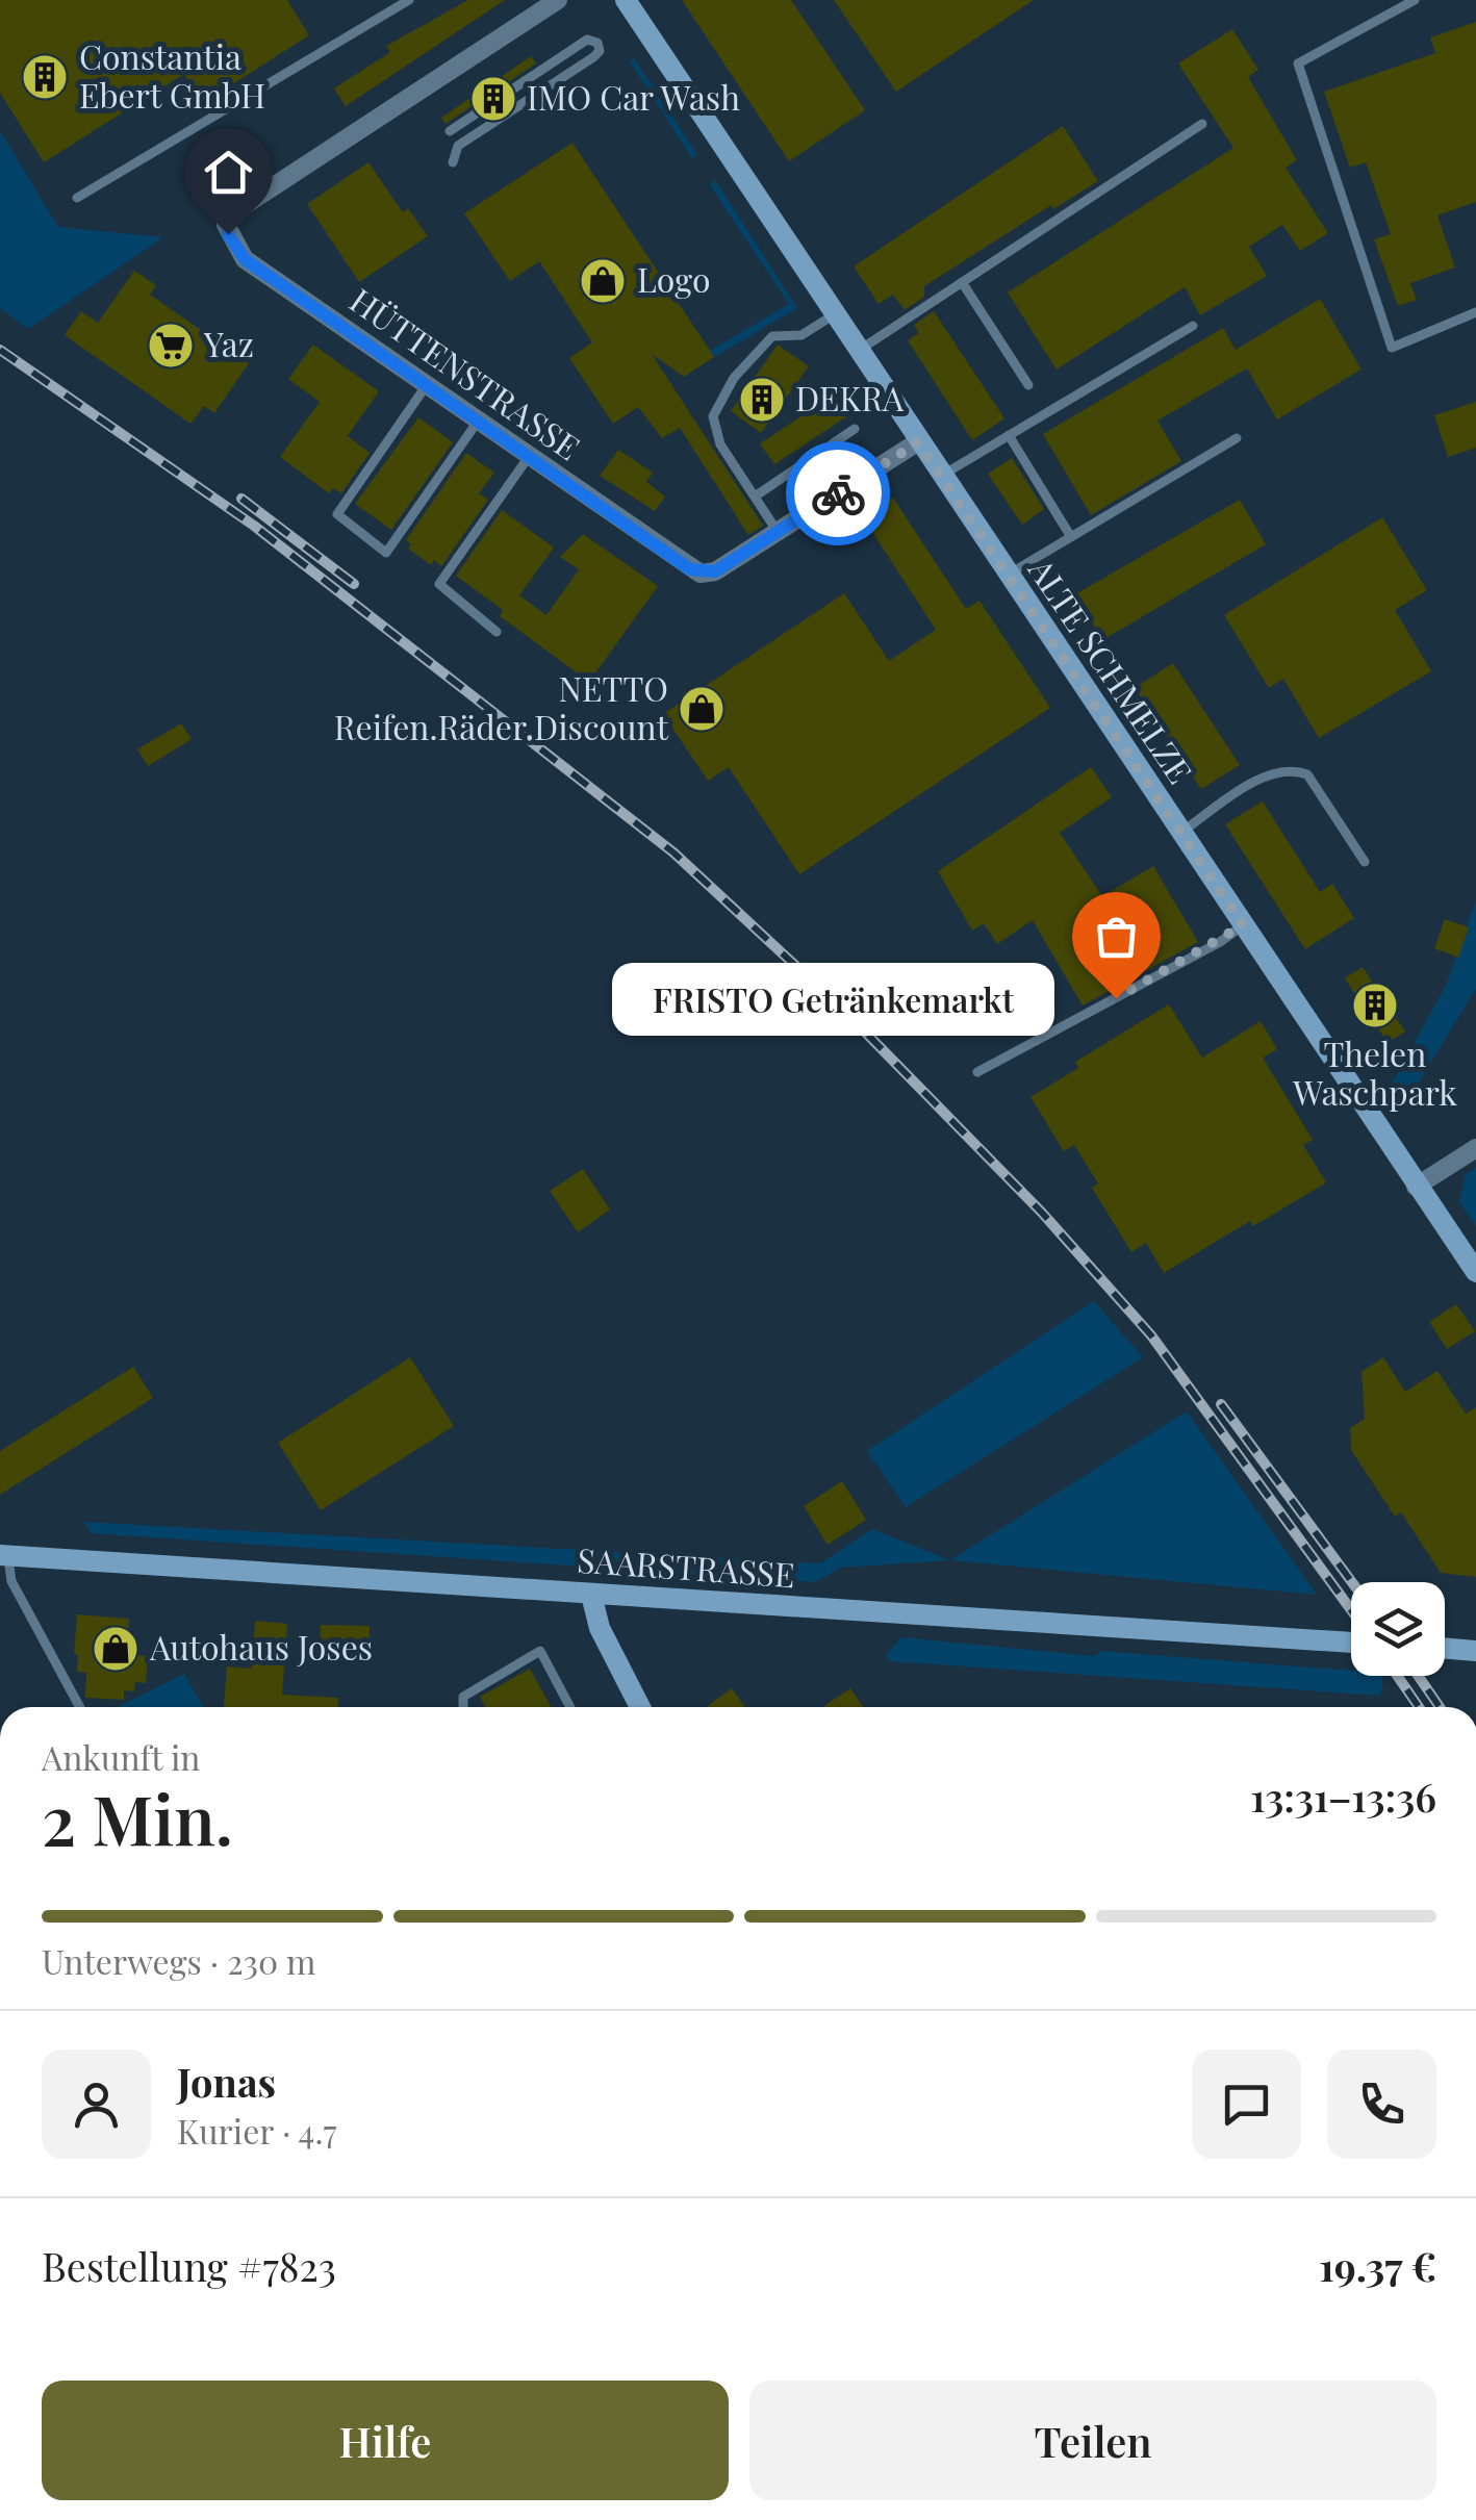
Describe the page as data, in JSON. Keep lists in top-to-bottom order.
{
  "streets": {
    "street": ["HÜTTENSTRASSE", "ALTE SCHMELZE", "SAARSTRASSE"]
  },
  "crossings": [
    ["HÜTTENSTRASSE", "ALTE SCHMELZE"]
  ],
  "places": {
    "building": [
      "Constantia Ebert GmbH",
      "IMO Car Wash",
      "DEKRA",
      "Thelen Waschpark"
    ],
    "shop": ["Logo", "NETTO Reifen.Räder.Discount", "Autohaus Joses"],
    "supermarket": ["Yaz"],
    "other": ["FRISTO Getränkemarkt"]
  },
  "page": {
    "bubble": "FRISTO Getränkemarkt",
    "heading": ["2 Min.", "Ankunft in", "13:31–13:36"],
    "panel": [
      "Jonas",
      "Kurier · 4.7",
      "Bestellung #7823",
      "19.37 €"
    ],
    "bar": "Unterwegs · 230 m",
    "buttons": ["Hilfe", "Teilen"]
  }
}
